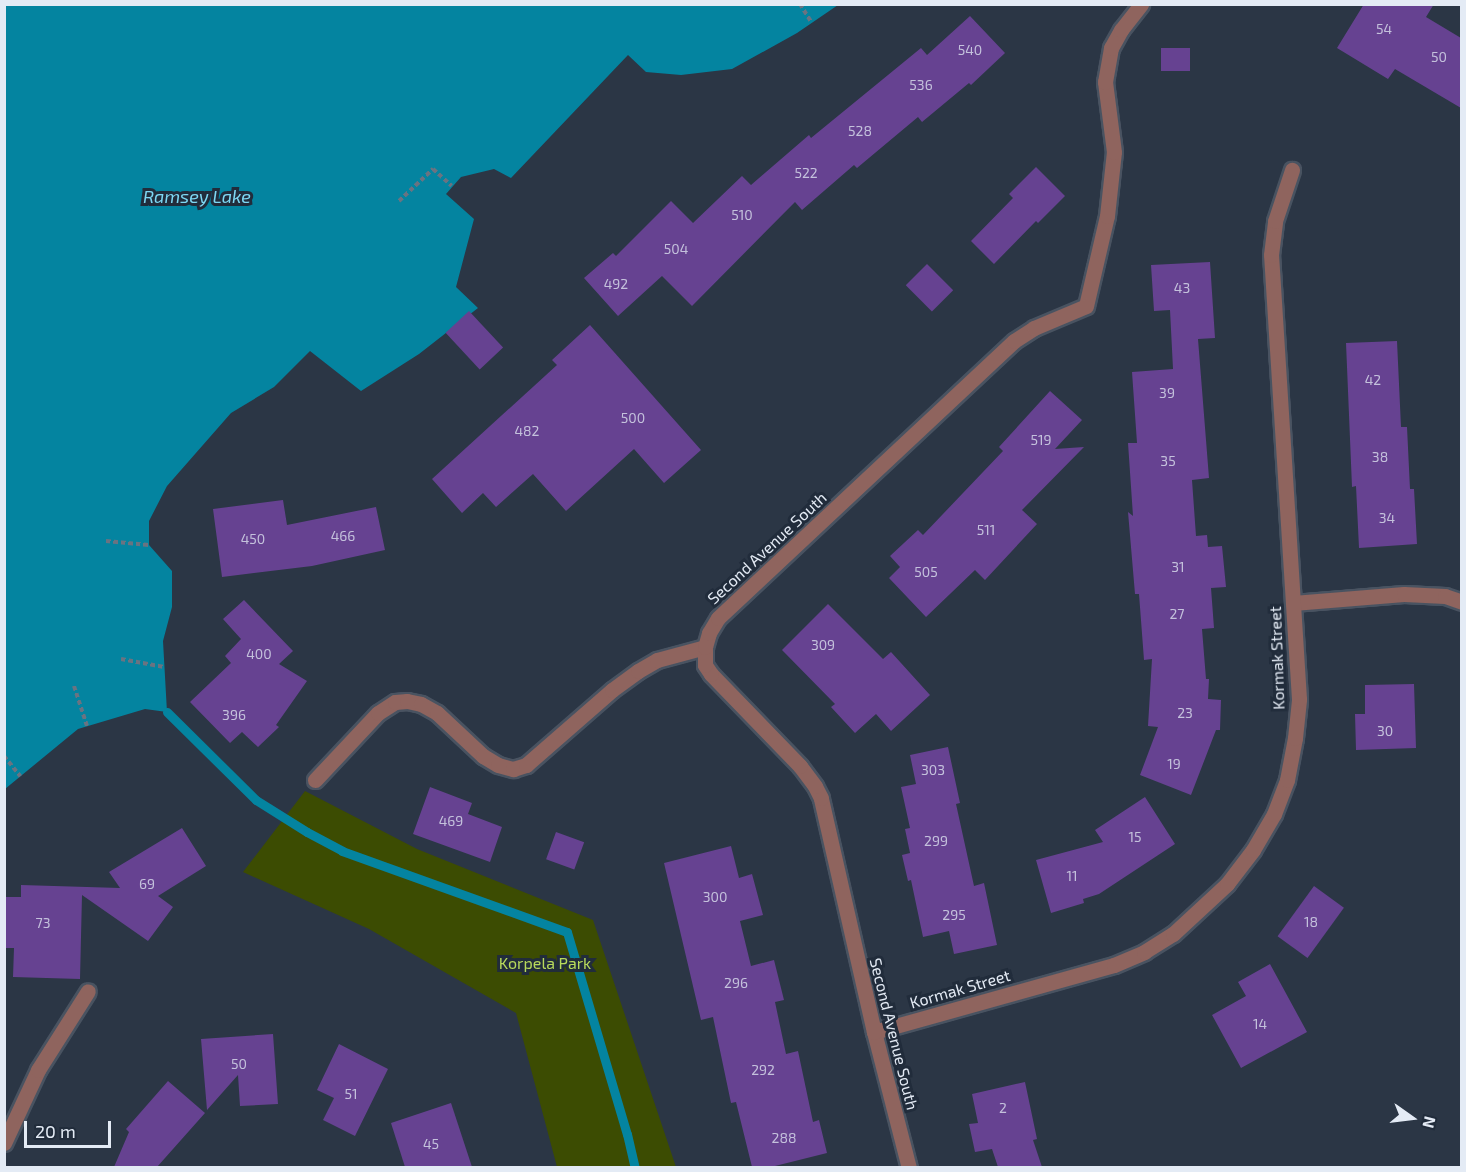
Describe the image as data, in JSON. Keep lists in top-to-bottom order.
{
  "streets": {
    "street": ["Second Avenue South", "Kormak Street"]
  },
  "crossings": [
    ["Second Avenue South", "Kormak Street"]
  ],
  "water": ["Ramsey Lake"],
  "parks": ["Korpela Park"],
  "house_numbers": [
    "54",
    "540",
    "50",
    "536",
    "528",
    "522",
    "510",
    "504",
    "492",
    "43",
    "42",
    "39",
    "500",
    "482",
    "519",
    "38",
    "35",
    "34",
    "511",
    "466",
    "450",
    "31",
    "505",
    "27",
    "309",
    "400",
    "23",
    "396",
    "30",
    "19",
    "303",
    "469",
    "15",
    "299",
    "11",
    "69",
    "300",
    "295",
    "18",
    "73",
    "296",
    "14",
    "50",
    "292",
    "51",
    "2",
    "288",
    "45"
  ],
  "scale_bar": "20 m",
  "north": "right"
}
